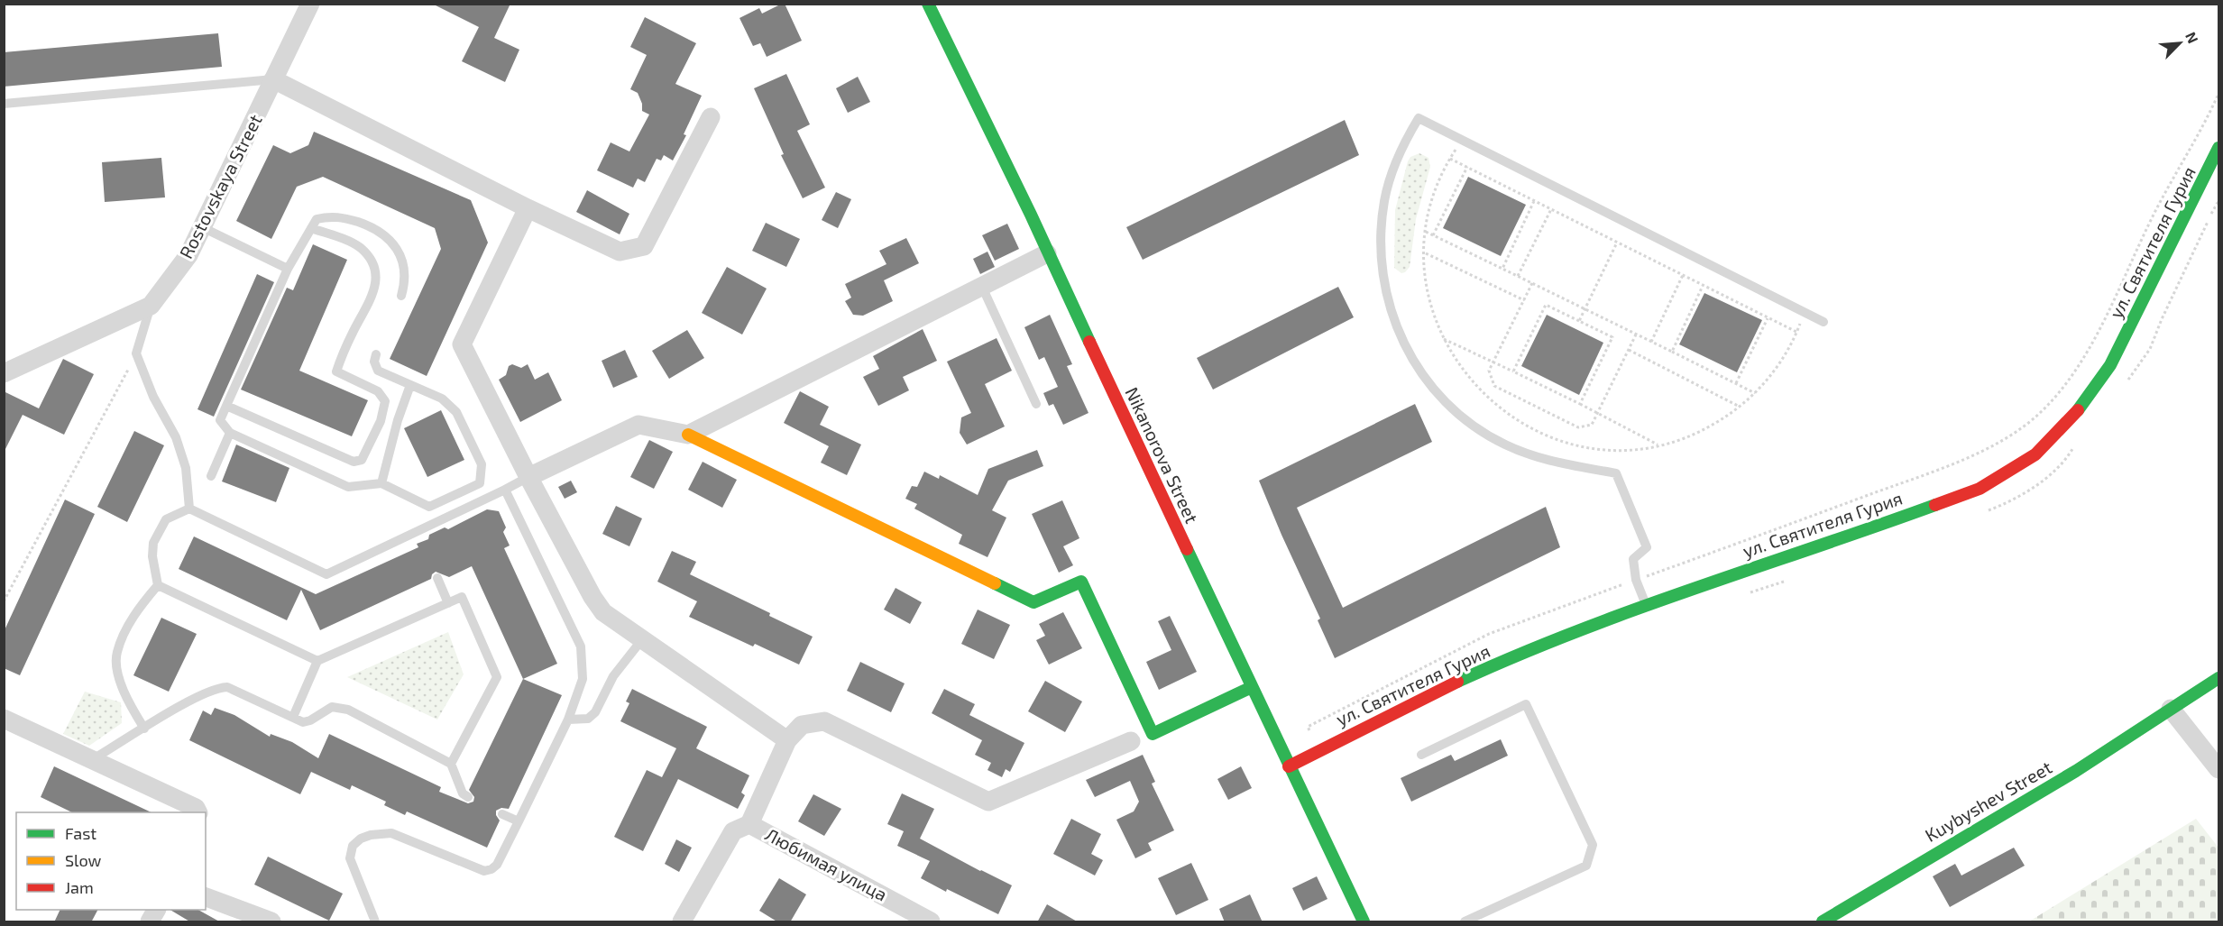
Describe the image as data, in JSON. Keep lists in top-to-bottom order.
{
  "streets": {
    "street": [
      "Rostovskaya Street",
      "ул. Святителя Гурия",
      "Nikanorova Street",
      "Kuybyshev Street",
      "Любимая улица"
    ]
  },
  "crossings": [
    ["ул. Святителя Гурия", "Nikanorova Street"]
  ],
  "legend": ["Fast", "Slow", "Jam"],
  "north": "top right"
}
